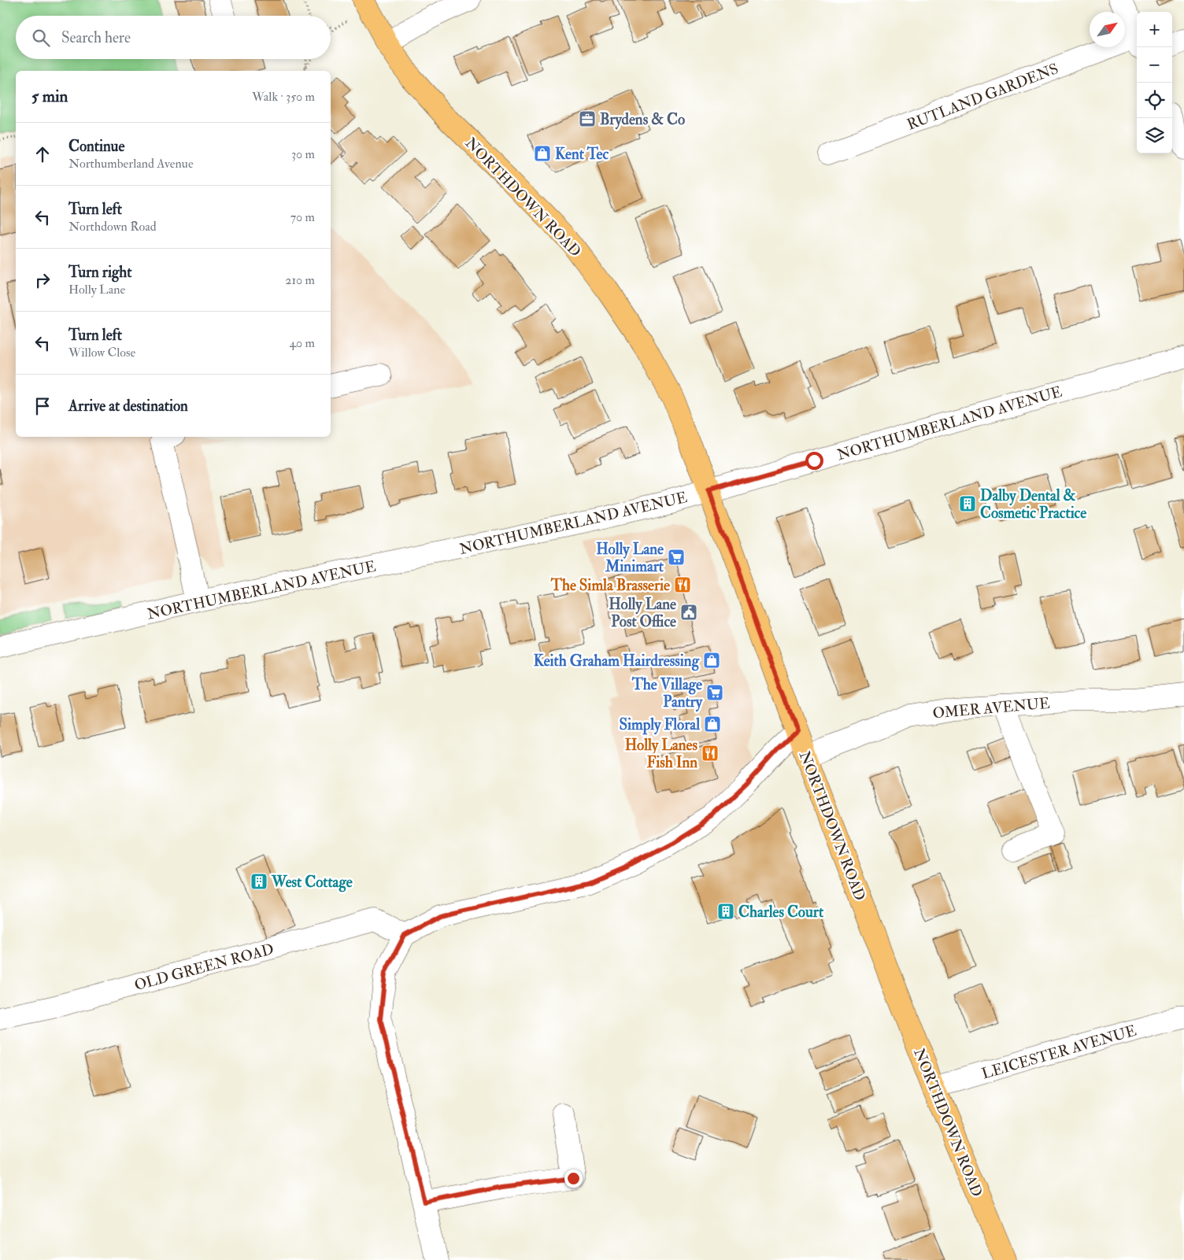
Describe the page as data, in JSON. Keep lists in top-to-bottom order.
{
  "streets": {
    "main road": ["NORTHDOWN ROAD"],
    "street": [
      "RUTLAND GARDENS",
      "NORTHUMBERLAND AVENUE",
      "OMER AVENUE",
      "OLD GREEN ROAD",
      "LEICESTER AVENUE"
    ]
  },
  "crossings": [
    ["NORTHDOWN ROAD", "NORTHUMBERLAND AVENUE"],
    ["NORTHDOWN ROAD", "OMER AVENUE"],
    ["NORTHDOWN ROAD", "LEICESTER AVENUE"]
  ],
  "places": {
    "office": ["Brydens & Co"],
    "shop": ["Kent Tec", "Keith Graham Hairdressing", "Simply Floral"],
    "building": ["Dalby Dental & Cosmetic Practice", "West Cottage", "Charles Court"],
    "supermarket": ["Holly Lane Minimart", "The Village Pantry"],
    "restaurant": ["The Simla Brasserie", "Holly Lanes Fish Inn"],
    "public building": ["Holly Lane Post Office"]
  },
  "north": "top right",
  "page": {
    "map_buttons": ["+", "−"],
    "search": "Search here",
    "heading": ["5 min", "Walk · 350 m"],
    "list": [
      ["Continue", "Northumberland Avenue", "30 m"],
      ["Turn left", "Northdown Road", "70 m"],
      ["Turn right", "Holly Lane", "210 m"],
      ["Turn left", "Willow Close", "40 m"],
      "Arrive at destination"
    ]
  }
}
